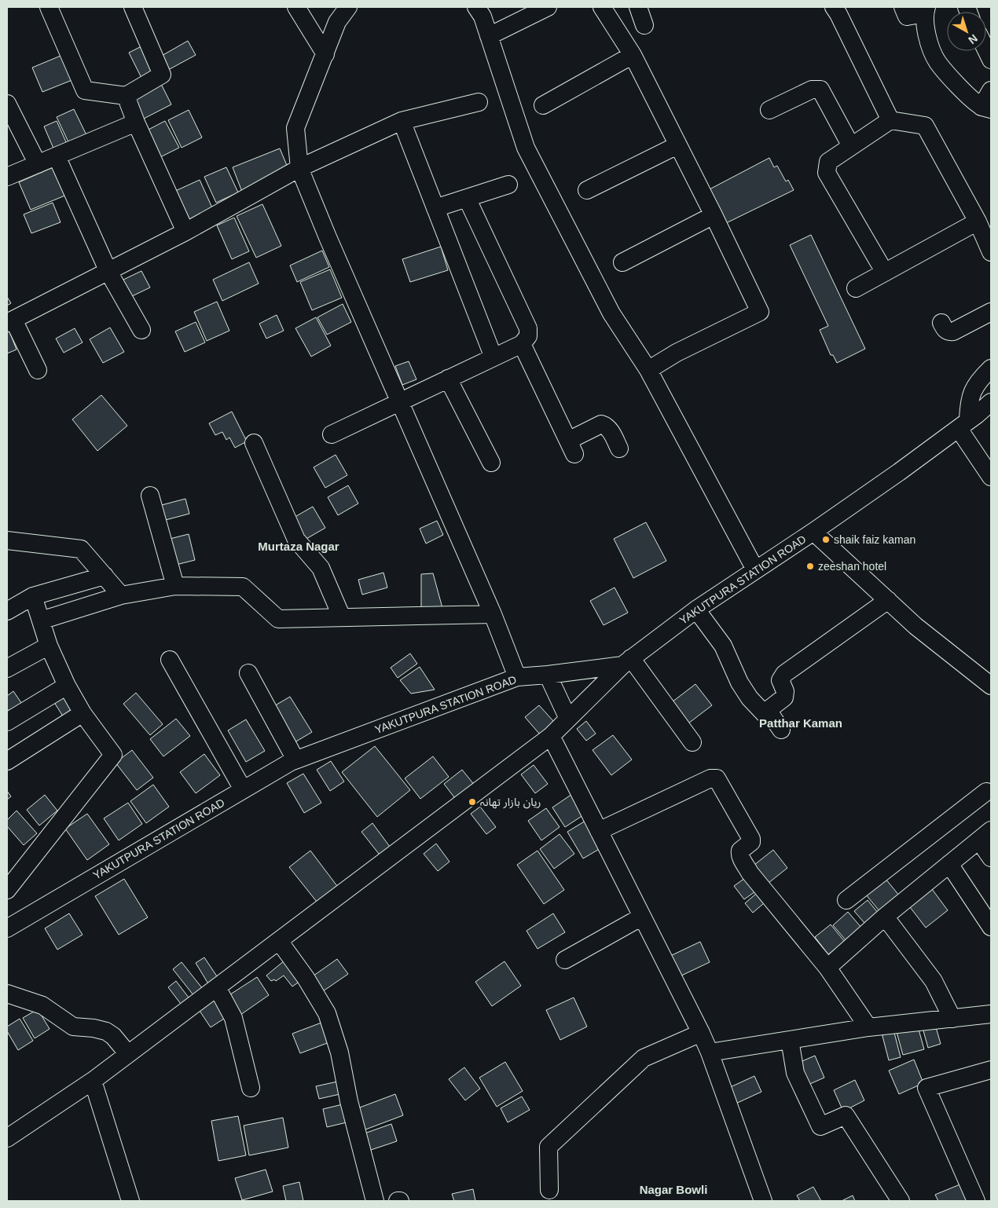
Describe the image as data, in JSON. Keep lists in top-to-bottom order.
{
  "streets": {
    "street": ["YAKUTPURA STATION ROAD"]
  },
  "districts": ["Murtaza Nagar", "Patthar Kaman", "Nagar Bowli"],
  "places": ["shaik faiz kaman", "zeeshan hotel", "ریان بازار تھانہ"],
  "north": "bottom right"
}
